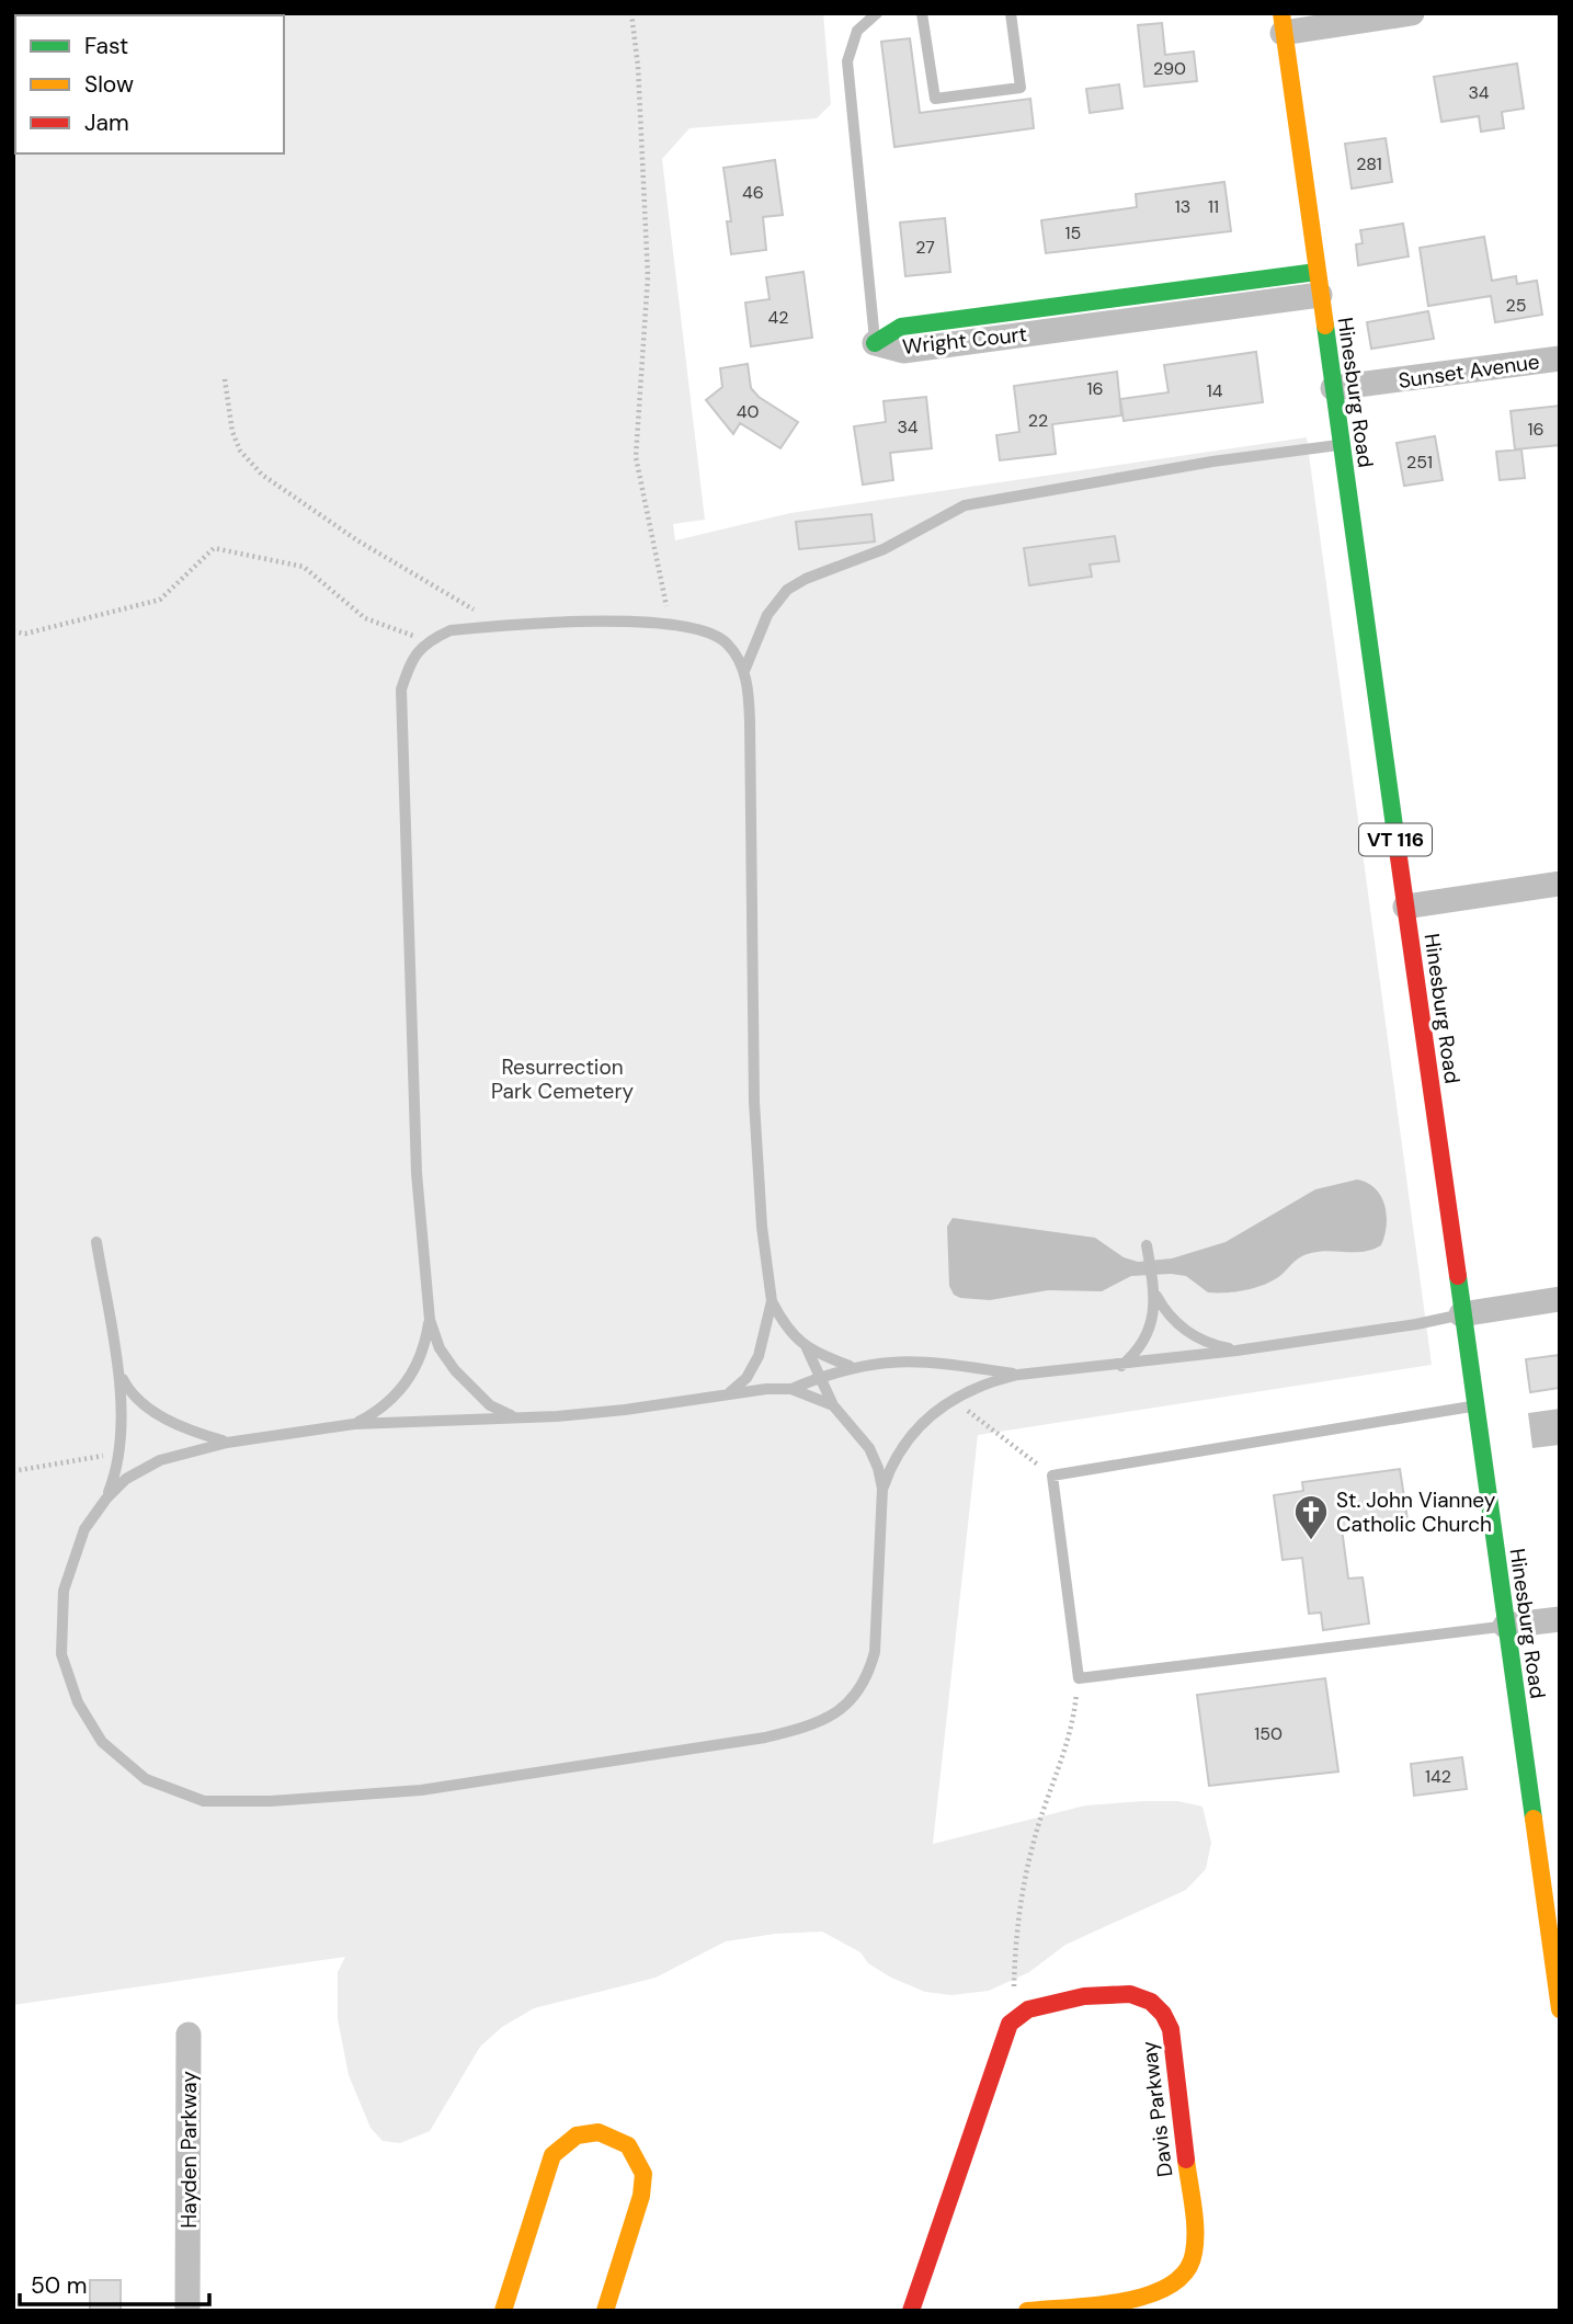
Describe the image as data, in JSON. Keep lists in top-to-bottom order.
{
  "streets": {
    "main road": ["Hinesburg Road", "VT 116", "Davis Parkway"],
    "street": ["Wright Court", "Sunset Avenue", "Hayden Parkway"]
  },
  "crossings": [
    ["Wright Court", "Hinesburg Road"],
    ["Sunset Avenue", "Hinesburg Road"]
  ],
  "parks": ["Resurrection Park Cemetery"],
  "places": {
    "church": ["St. John Vianney Catholic Church"]
  },
  "house_numbers": [
    "290",
    "34",
    "281",
    "46",
    "13",
    "11",
    "15",
    "27",
    "25",
    "42",
    "16",
    "14",
    "40",
    "22",
    "34",
    "16",
    "251",
    "150",
    "142"
  ],
  "legend": ["Fast", "Slow", "Jam"],
  "scale_bar": "50 m"
}
